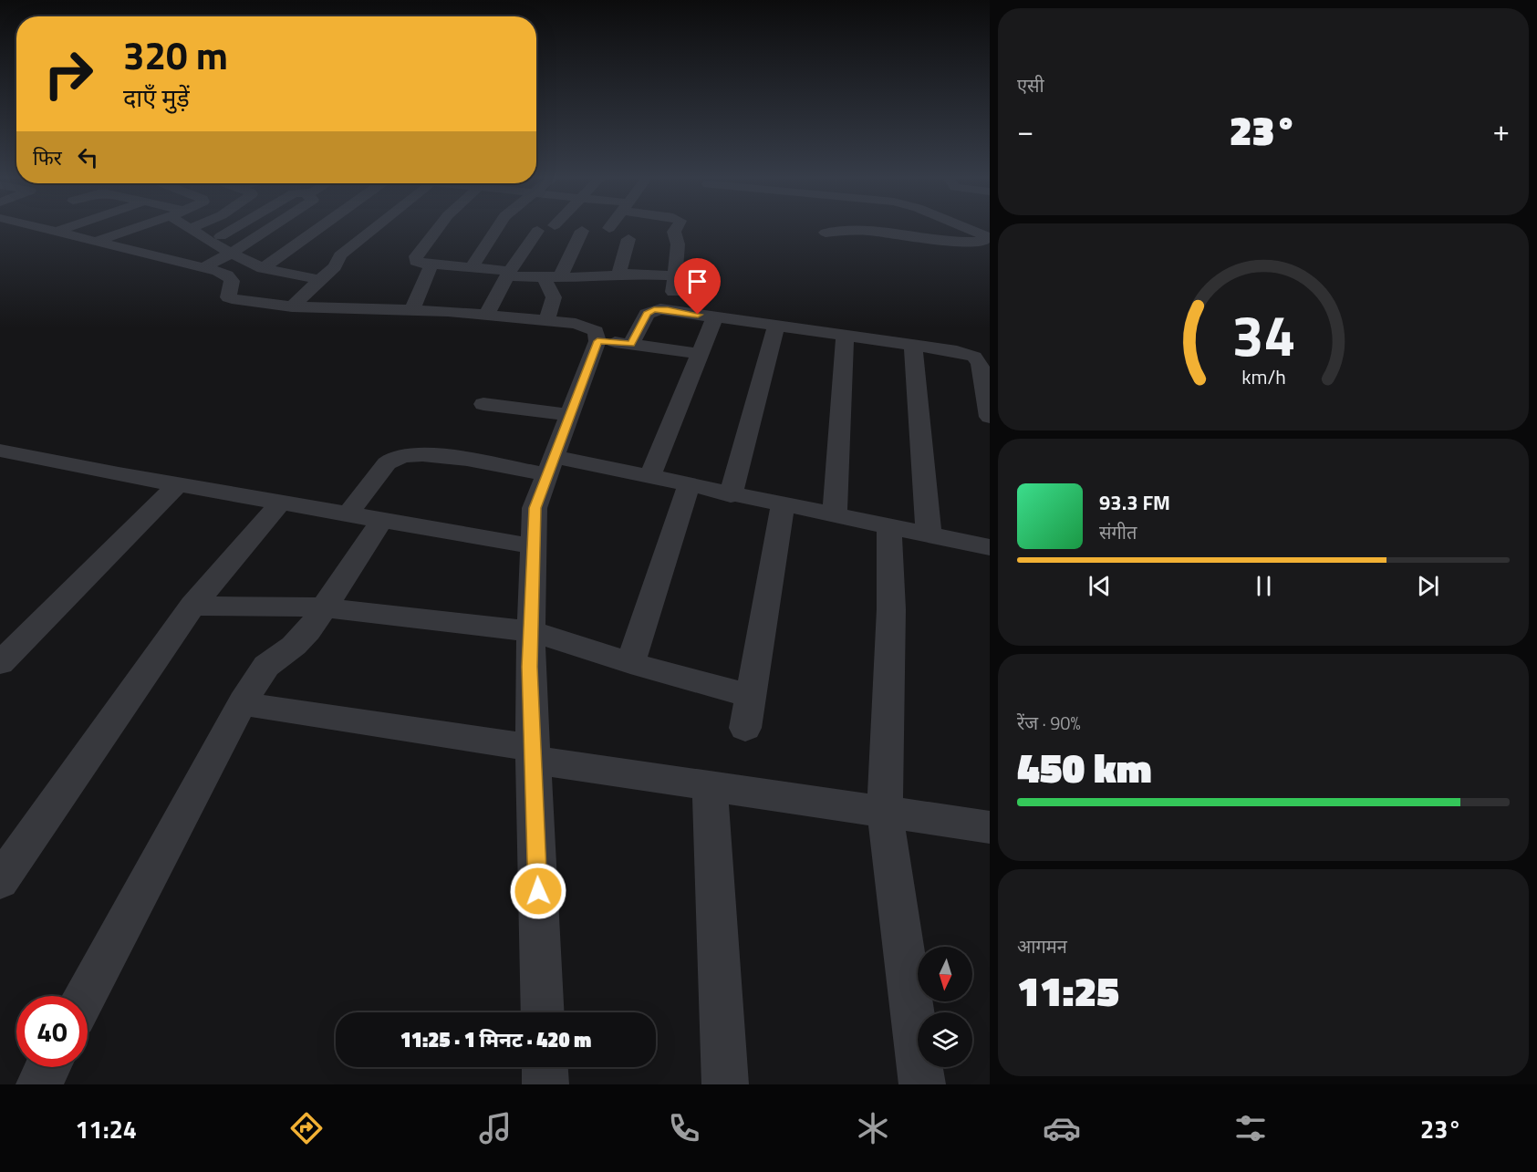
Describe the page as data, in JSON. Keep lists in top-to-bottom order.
{
  "north": "bottom",
  "page": {
    "tile": [
      "एसी",
      ["रेंज · 90%", "450 km"],
      ["आगमन", "11:25"]
    ],
    "turn": ["320 m", "दाएँ मुड़ें"],
    "heat": ["−", "23°", "+"],
    "then": "फिर",
    "song": ["93.3 FM", "संगीत"],
    "limit": "40",
    "trip": "11:25 · 1 मिनट · 420 m",
    "tabs": ["11:24", "23°"],
    "gauge": ["34", "km/h"]
  }
}
